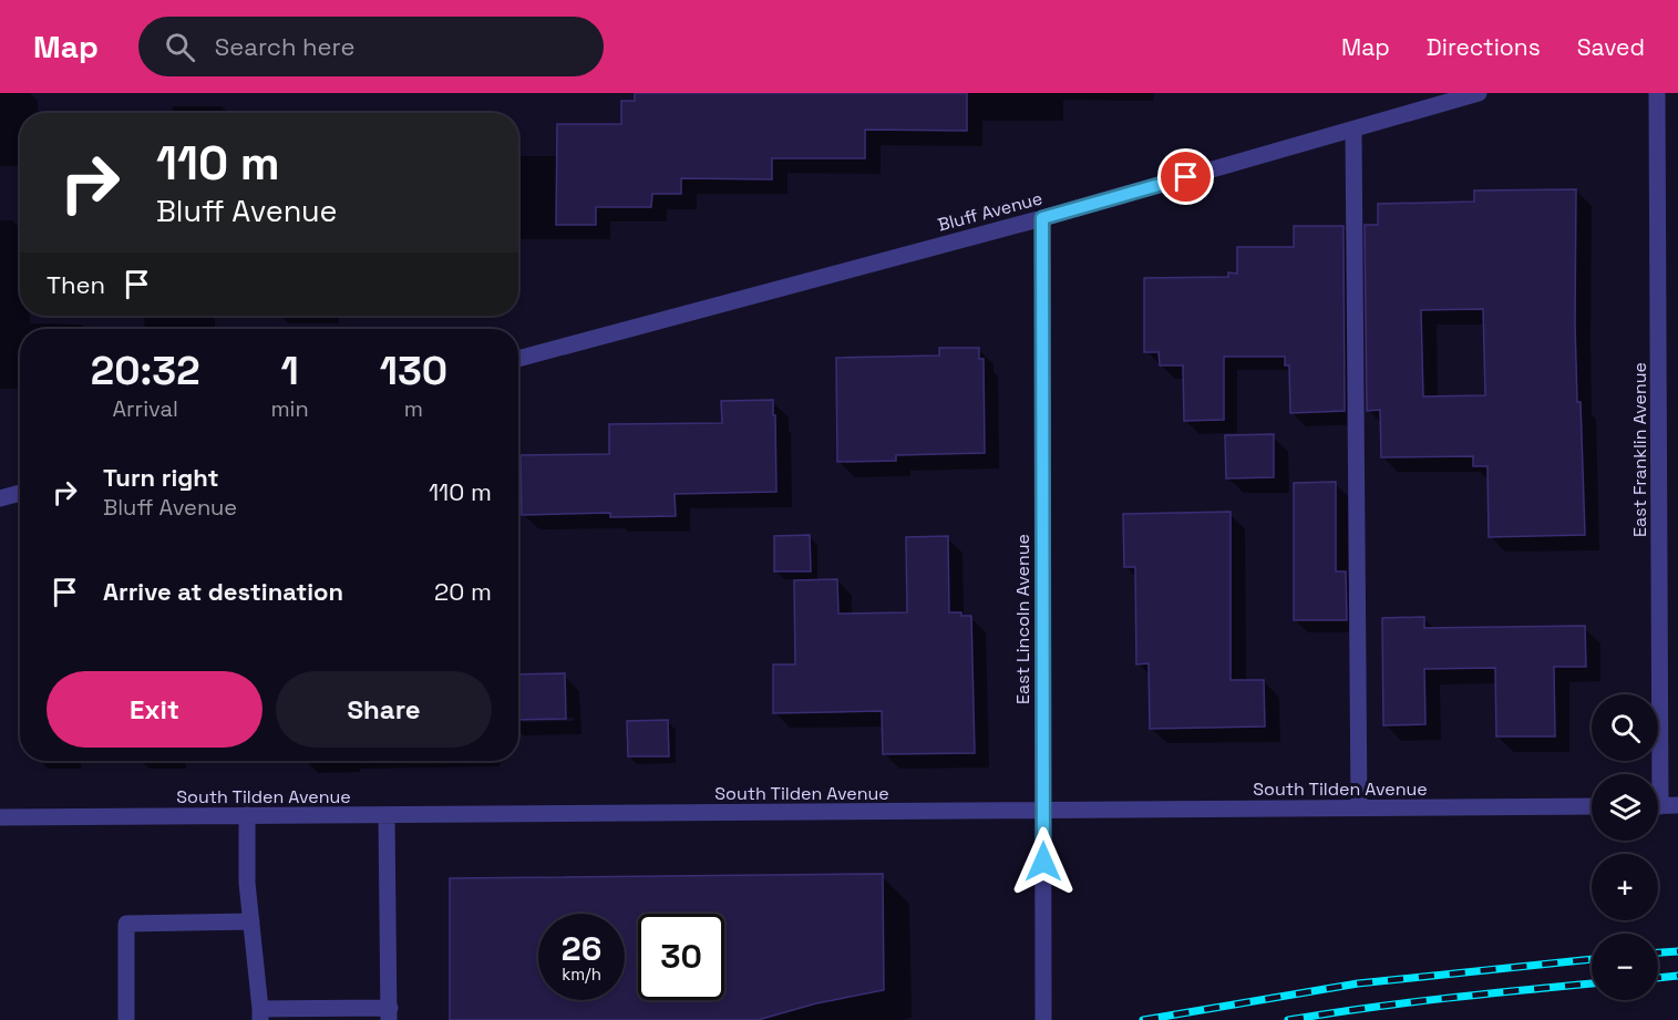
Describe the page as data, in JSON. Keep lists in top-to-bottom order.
{
  "streets": {
    "street": [
      "Bluff Avenue",
      "East Franklin Avenue",
      "East Lincoln Avenue",
      "South Tilden Avenue"
    ]
  },
  "crossings": [
    ["Bluff Avenue", "East Lincoln Avenue"],
    ["East Lincoln Avenue", "South Tilden Avenue"]
  ],
  "page": {
    "header": "Map",
    "search": "Search here",
    "nav": ["Map", "Directions", "Saved"],
    "turn": ["110 m", "Bluff Avenue"],
    "then": "Then",
    "eta": [
      "20:32",
      "Arrival",
      "1",
      "min",
      "130",
      "m"
    ],
    "list": [
      {
        "name": "Turn right",
        "note": "Bluff Avenue",
        "value": "110 m"
      },
      {
        "name": "Arrive at destination",
        "value": "20 m"
      }
    ],
    "buttons": ["Exit", "Share"],
    "map_buttons": ["+", "−"],
    "speed": "26 km/h",
    "limit": "30"
  }
}
